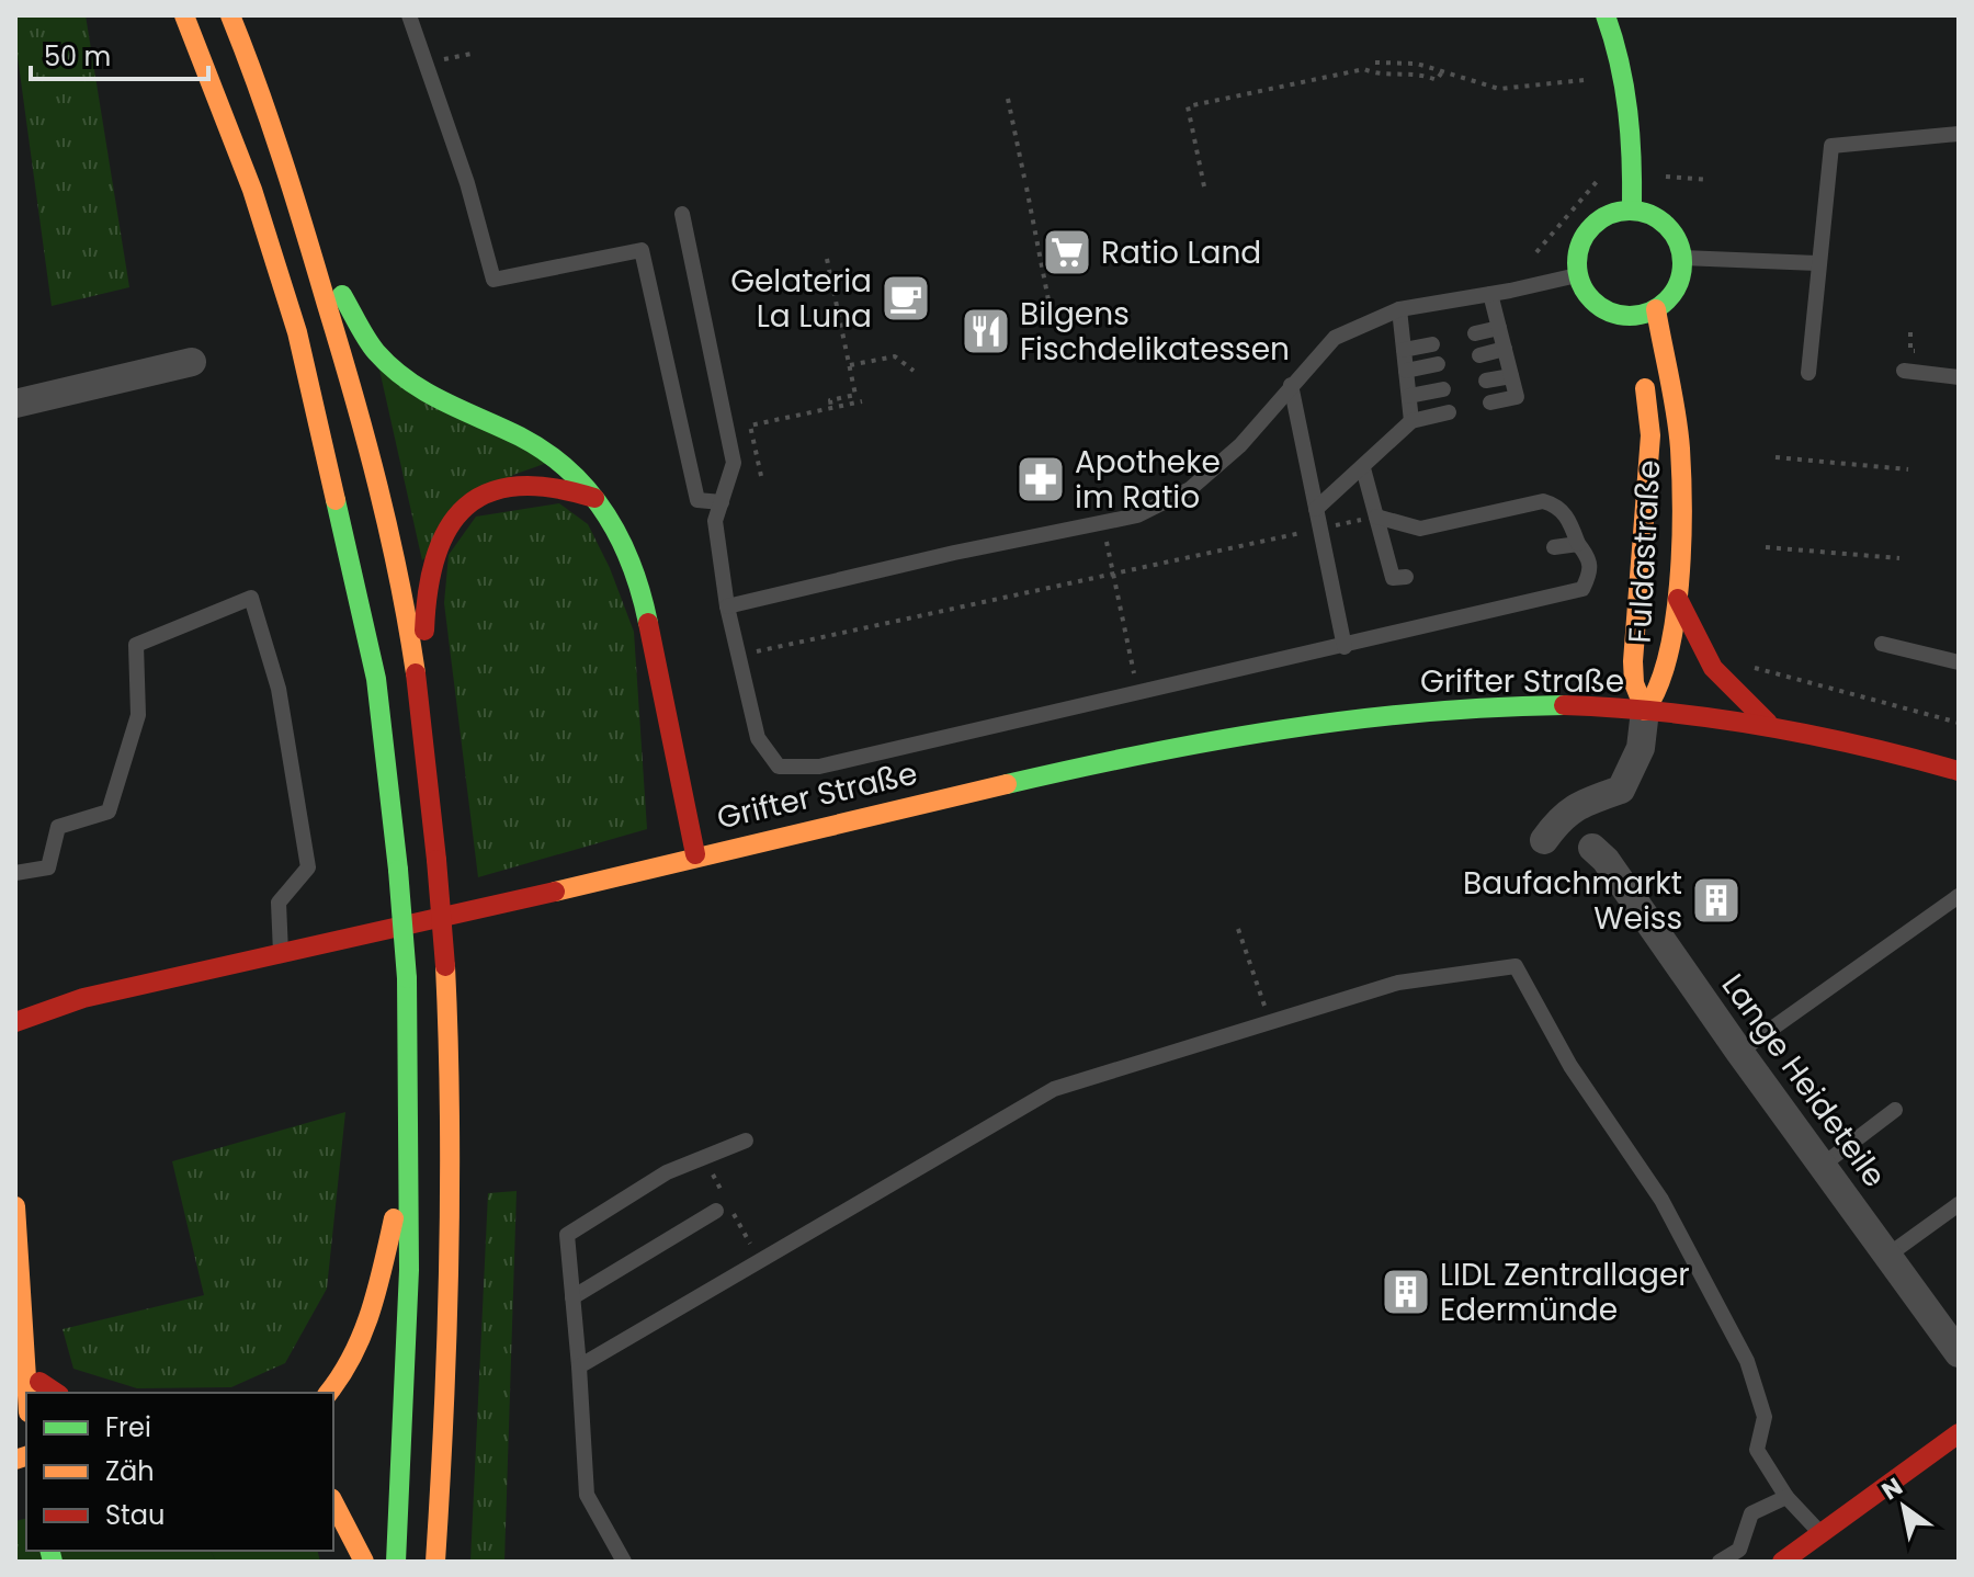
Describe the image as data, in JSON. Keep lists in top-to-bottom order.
{
  "streets": {
    "main road": ["Fuldastraße", "Grifter Straße"],
    "street": ["Lange Heideteile"]
  },
  "crossings": [
    ["Fuldastraße", "Grifter Straße"]
  ],
  "places": {
    "supermarket": ["Ratio Land"],
    "cafe": ["Gelateria La Luna"],
    "restaurant": ["Bilgens Fischdelikatessen"],
    "pharmacy": ["Apotheke im Ratio"],
    "building": ["Baufachmarkt Weiss", "LIDL Zentrallager Edermünde"]
  },
  "legend": ["Frei", "Zäh", "Stau"],
  "scale_bar": "50 m",
  "north": "top left"
}
